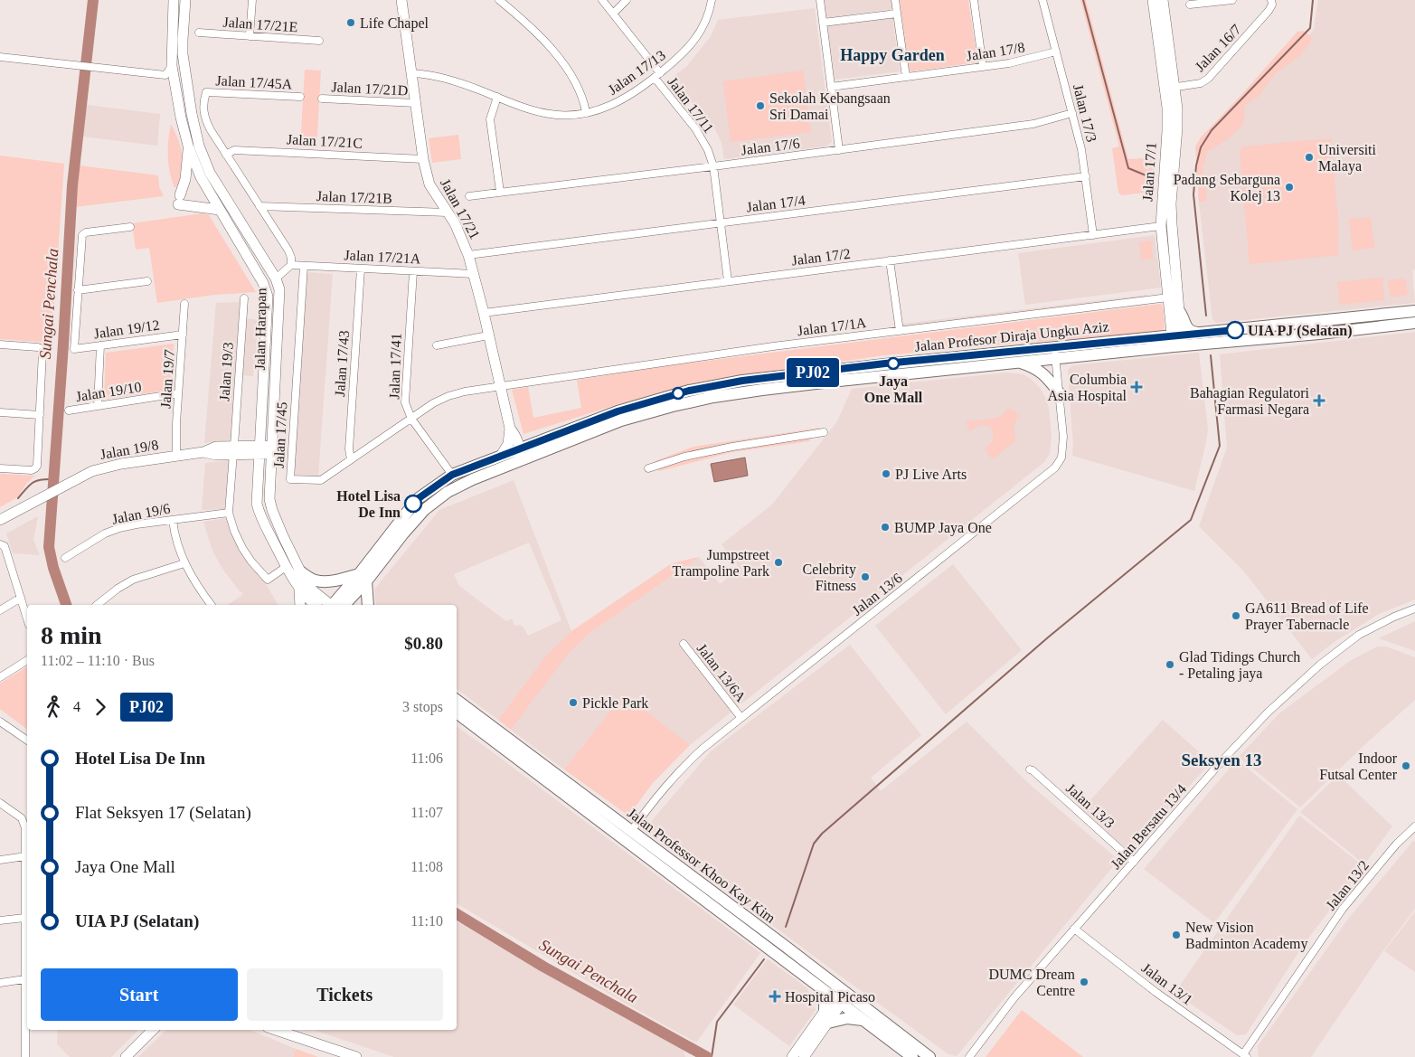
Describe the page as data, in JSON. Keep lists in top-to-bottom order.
{
  "streets": {
    "main road": [
      "Jalan 17/1",
      "Jalan 17/21",
      "Jalan Harapan",
      "Jalan Profesor Diraja Ungku Aziz",
      "Jalan 19/8",
      "Jalan Professor Khoo Kay Kim"
    ],
    "street": [
      "Jalan 17/21E",
      "Jalan 16/7",
      "Jalan 17/8",
      "Jalan 17/13",
      "Jalan 17/45A",
      "Jalan 17/21D",
      "Jalan 17/11",
      "Jalan 17/3",
      "Jalan 17/21C",
      "Jalan 17/6",
      "Jalan 17/21B",
      "Jalan 17/4",
      "Jalan 17/21A",
      "Jalan 17/2",
      "Jalan 17/1A",
      "Jalan 19/12",
      "Jalan 17/43",
      "Jalan 17/41",
      "Jalan 19/3",
      "Jalan 19/7",
      "Jalan 19/10",
      "Jalan 17/45",
      "Jalan 19/6",
      "Jalan 13/6",
      "Jalan 13/6A",
      "Jalan 13/3",
      "Jalan Bersatu 13/4",
      "Jalan 13/2",
      "Jalan 13/1"
    ]
  },
  "crossings": [
    ["Jalan 16/7", "Jalan 17/1"],
    ["Jalan 17/8", "Jalan 17/3"],
    ["Jalan 17/13", "Jalan 17/11"],
    ["Jalan 17/13", "Jalan 17/21"],
    ["Jalan 17/45A", "Jalan 17/21C"],
    ["Jalan 17/21D", "Jalan 17/21"],
    ["Jalan 17/11", "Jalan 17/6"],
    ["Jalan 17/11", "Jalan 17/4"],
    ["Jalan 17/11", "Jalan 17/2"],
    ["Jalan 17/3", "Jalan 17/6"],
    ["Jalan 17/3", "Jalan 17/4"],
    ["Jalan 17/3", "Jalan 17/2"],
    ["Jalan 17/21C", "Jalan 17/21"],
    ["Jalan 17/1", "Jalan 17/2"],
    ["Jalan 17/1", "Jalan 17/1A"],
    ["Jalan 17/1", "Jalan Profesor Diraja Ungku Aziz"],
    ["Jalan 17/21B", "Jalan 17/21"],
    ["Jalan 17/4", "Jalan 17/21"],
    ["Jalan 17/21", "Jalan 17/21A"],
    ["Jalan 17/21", "Jalan 17/2"],
    ["Jalan 17/21", "Jalan 17/1A"],
    ["Jalan 17/21", "Jalan Profesor Diraja Ungku Aziz"],
    ["Jalan 17/21", "Jalan 17/45"],
    ["Jalan 17/21A", "Jalan 17/43"],
    ["Jalan 17/21A", "Jalan 17/41"],
    ["Jalan 17/21A", "Jalan 17/45"],
    ["Jalan 17/1A", "Jalan 17/45"],
    ["Jalan 19/12", "Jalan 19/7"],
    ["Jalan Harapan", "Jalan 19/3"],
    ["Jalan Harapan", "Jalan 19/8"],
    ["Jalan Profesor Diraja Ungku Aziz", "Jalan 17/41"],
    ["Jalan Profesor Diraja Ungku Aziz", "Jalan 13/6"],
    ["Jalan 17/43", "Jalan 17/45"],
    ["Jalan 17/41", "Jalan 17/45"],
    ["Jalan 19/3", "Jalan 19/8"],
    ["Jalan 19/3", "Jalan 19/6"],
    ["Jalan 19/7", "Jalan 19/10"],
    ["Jalan 19/7", "Jalan 19/8"],
    ["Jalan 13/6", "Jalan 13/6A"],
    ["Jalan 13/6", "Jalan Professor Khoo Kay Kim"],
    ["Jalan 13/3", "Jalan Bersatu 13/4"],
    ["Jalan Bersatu 13/4", "Jalan 13/1"],
    ["Jalan 13/2", "Jalan 13/1"]
  ],
  "districts": ["Happy Garden", "Seksyen 13"],
  "water": ["Sungai Penchala"],
  "places": {
    "other": [
      "Life Chapel",
      "Sekolah Kebangsaan Sri Damai",
      "Universiti Malaya",
      "Padang Sebarguna Kolej 13",
      "UIA PJ (Selatan)",
      "Jaya One Mall",
      "PJ Live Arts",
      "Hotel Lisa De Inn",
      "BUMP Jaya One",
      "Jumpstreet Trampoline Park",
      "Celebrity Fitness",
      "GA611 Bread of Life Prayer Tabernacle",
      "Glad Tidings Church - Petaling jaya",
      "Pickle Park",
      "Indoor Futsal Center",
      "New Vision Badminton Academy",
      "DUMC Dream Centre"
    ],
    "health": ["Columbia Asia Hospital", "Bahagian Regulatori Farmasi Negara", "Hospital Picaso"]
  },
  "lines": ["bus line PJ02"],
  "page": {
    "on_map": "PJ02",
    "heading": ["8 min", "11:02 – 11:10 · Bus", "$0.80"],
    "legs": ["4", "PJ02", "3 stops"],
    "list": [
      {
        "name": "Hotel Lisa De Inn",
        "value": "11:06"
      },
      {
        "name": "Flat Seksyen 17 (Selatan)",
        "value": "11:07"
      },
      {
        "name": "Jaya One Mall",
        "value": "11:08"
      },
      {
        "name": "UIA PJ (Selatan)",
        "value": "11:10"
      }
    ],
    "buttons": ["Start", "Tickets"]
  }
}
